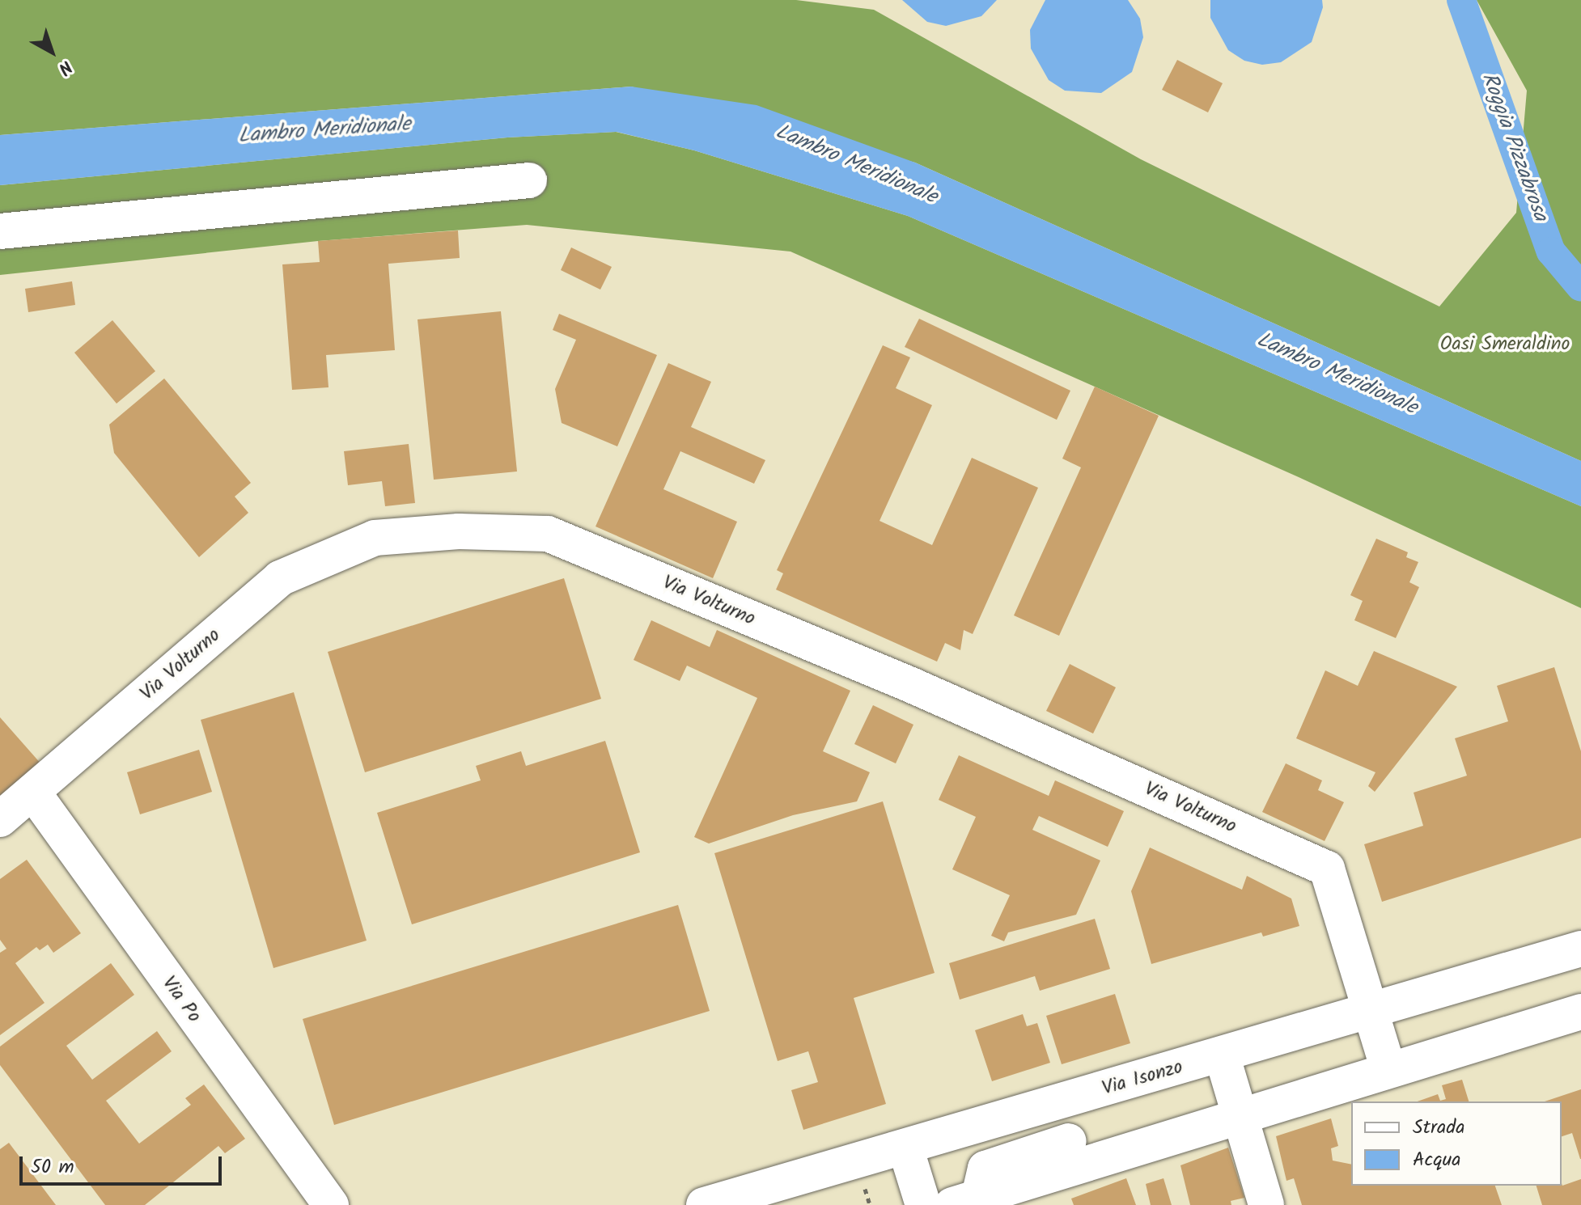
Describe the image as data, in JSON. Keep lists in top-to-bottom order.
{
  "streets": {
    "street": ["Via Volturno", "Via Po", "Via Isonzo"]
  },
  "crossings": [
    ["Via Volturno", "Via Po"],
    ["Via Volturno", "Via Isonzo"]
  ],
  "water": ["Lambro Meridionale", "Roggia Pizzabrosa"],
  "parks": ["Oasi Smeraldino"],
  "legend": ["Strada", "Acqua"],
  "scale_bar": "50 m",
  "north": "bottom right"
}
